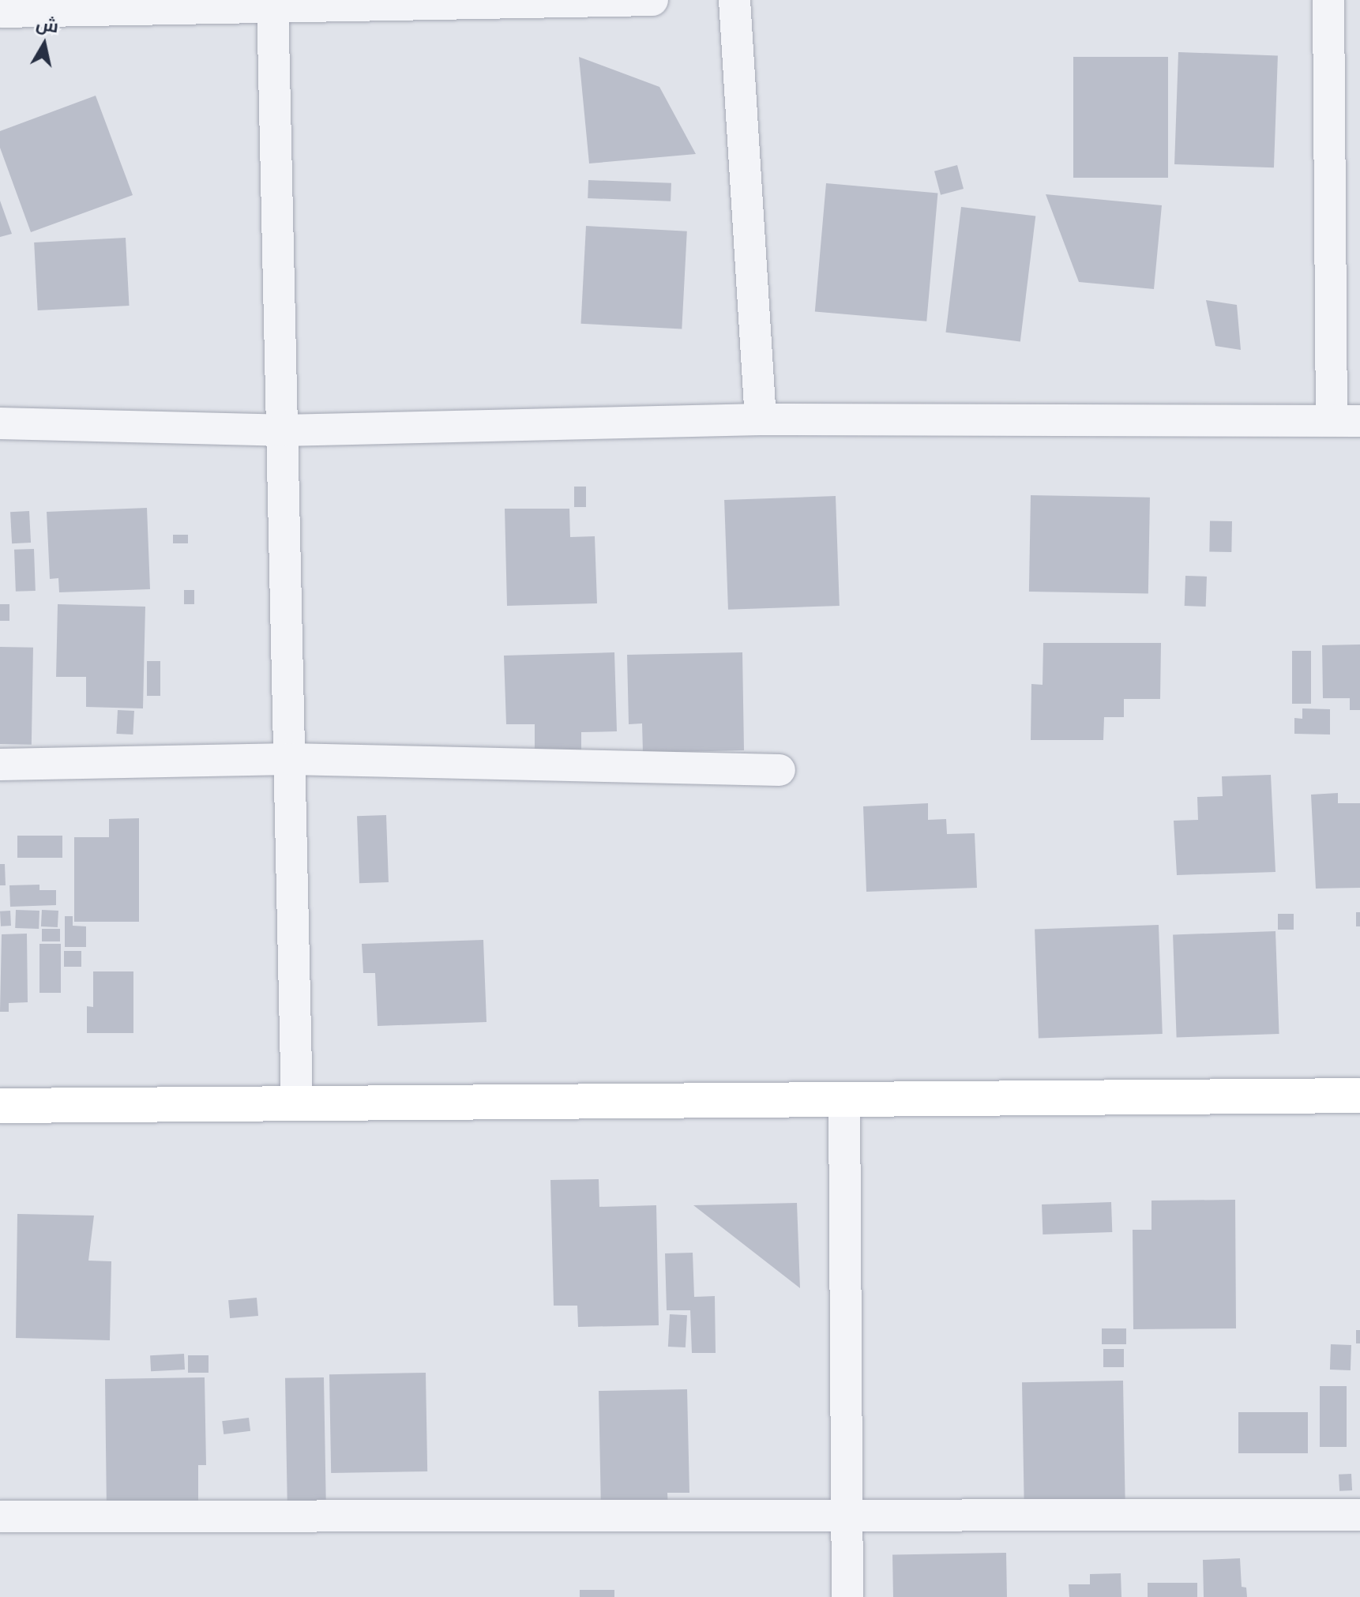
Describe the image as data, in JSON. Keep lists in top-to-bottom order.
{
  "north": "top"
}
